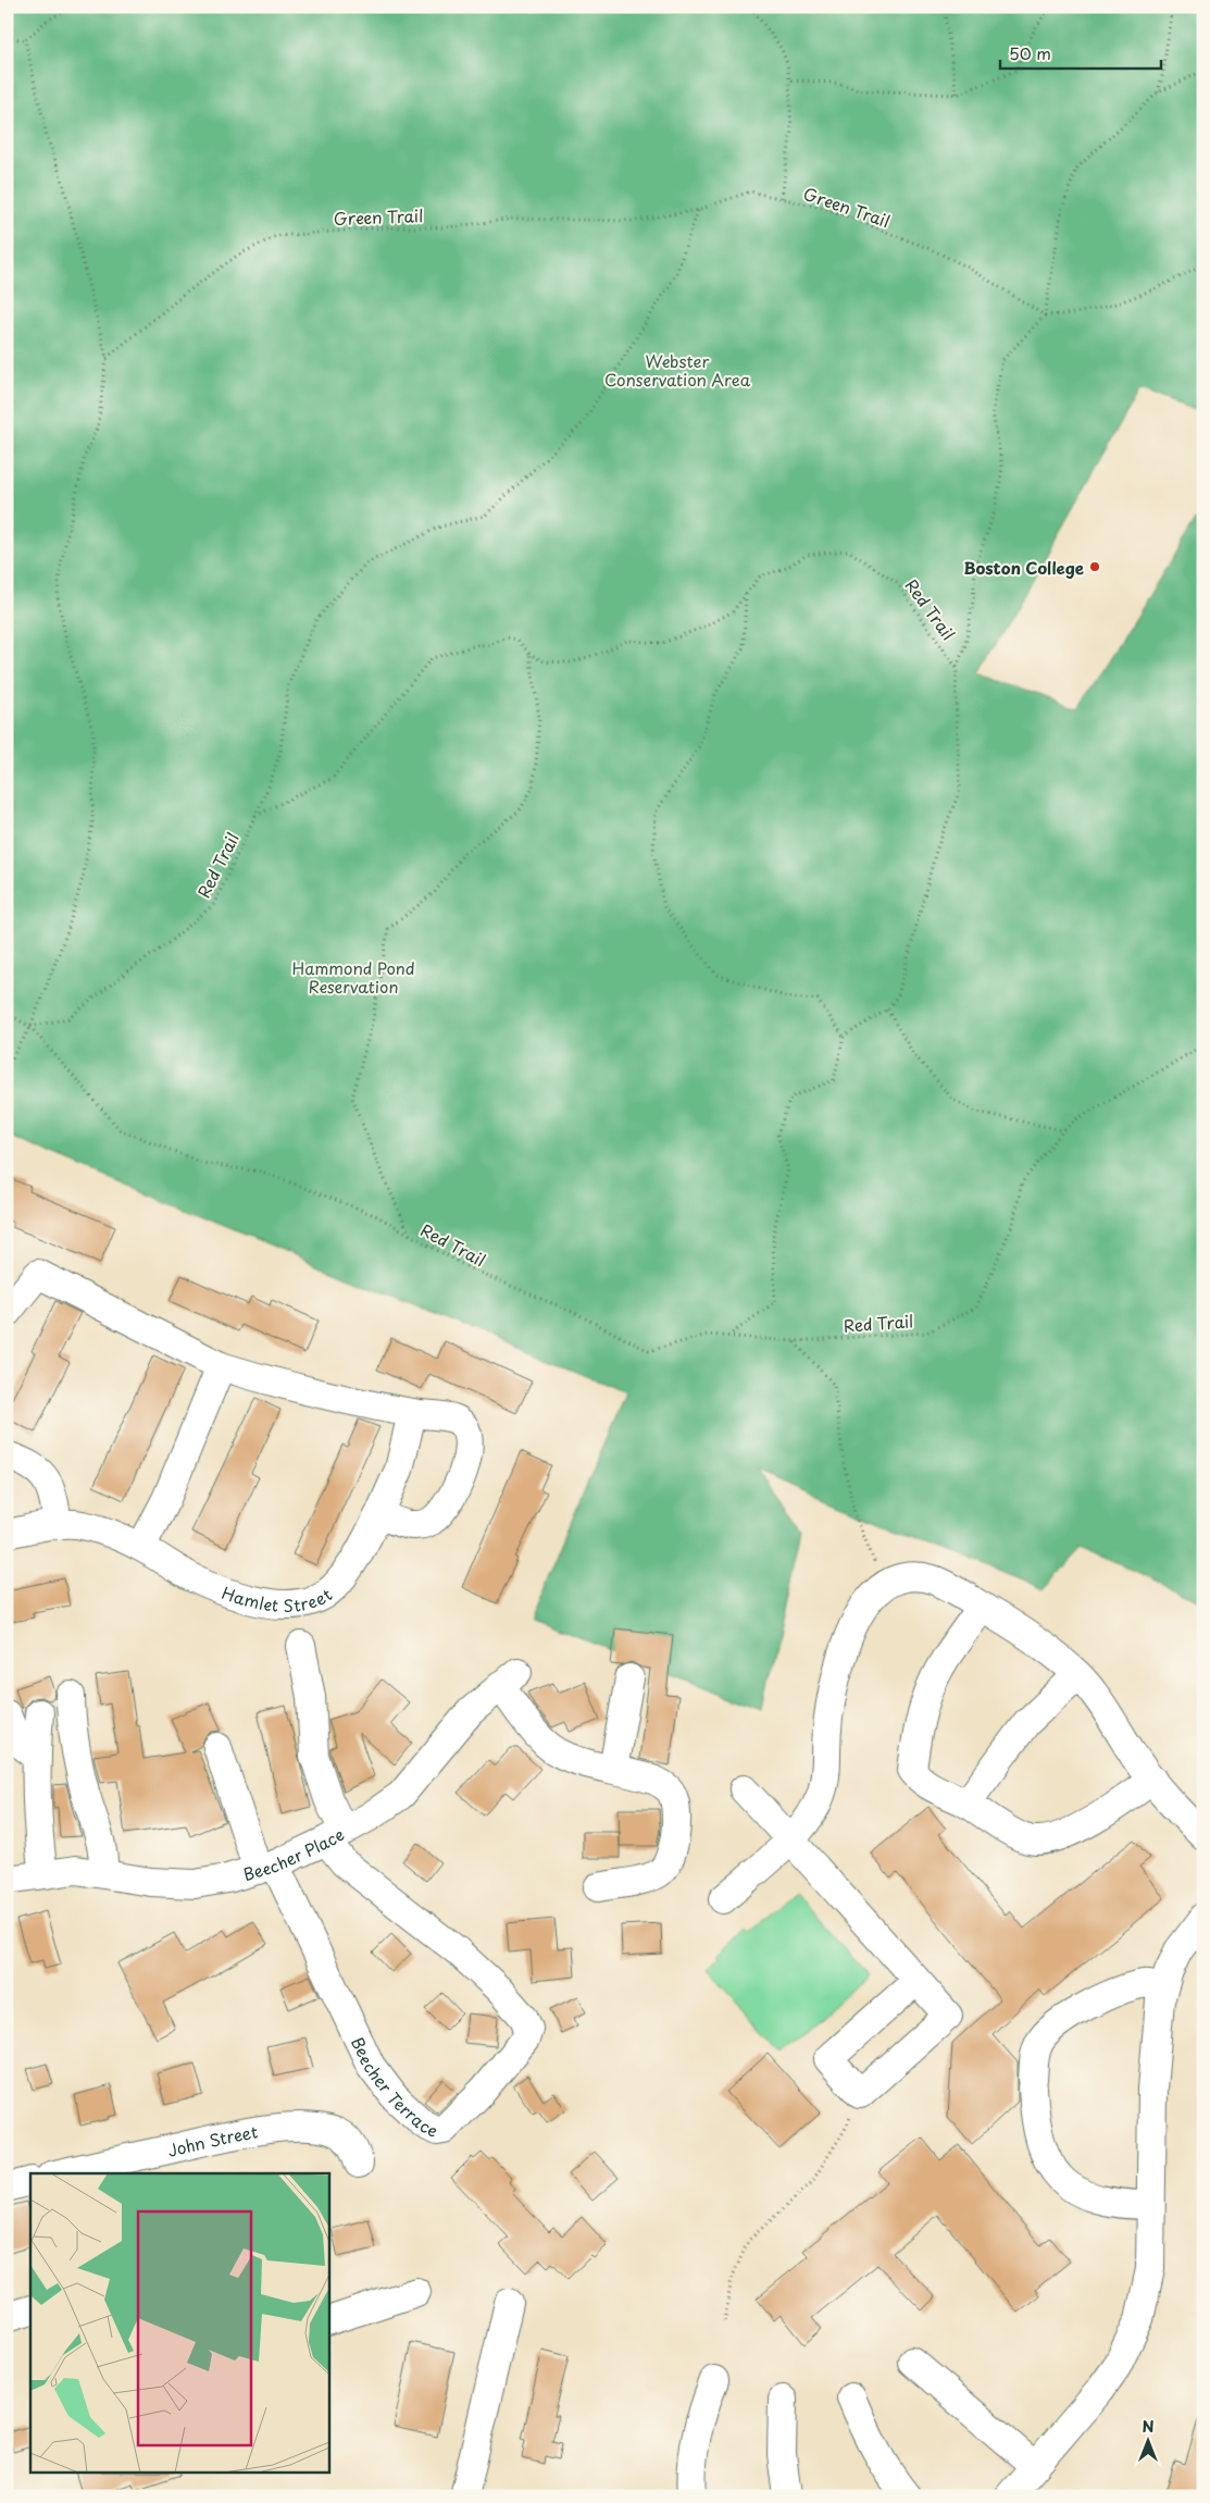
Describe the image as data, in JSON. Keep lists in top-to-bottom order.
{
  "streets": {
    "street": [
      "Hamlet Street",
      "Beecher Place",
      "Beecher Terrace",
      "John Street"
    ],
    "path": ["Green Trail", "Red Trail"]
  },
  "crossings": [
    ["Beecher Place", "Beecher Terrace"]
  ],
  "parks": ["Webster Conservation Area", "Hammond Pond Reservation"],
  "places": ["Boston College"],
  "scale_bar": "50 m",
  "north": "top"
}
